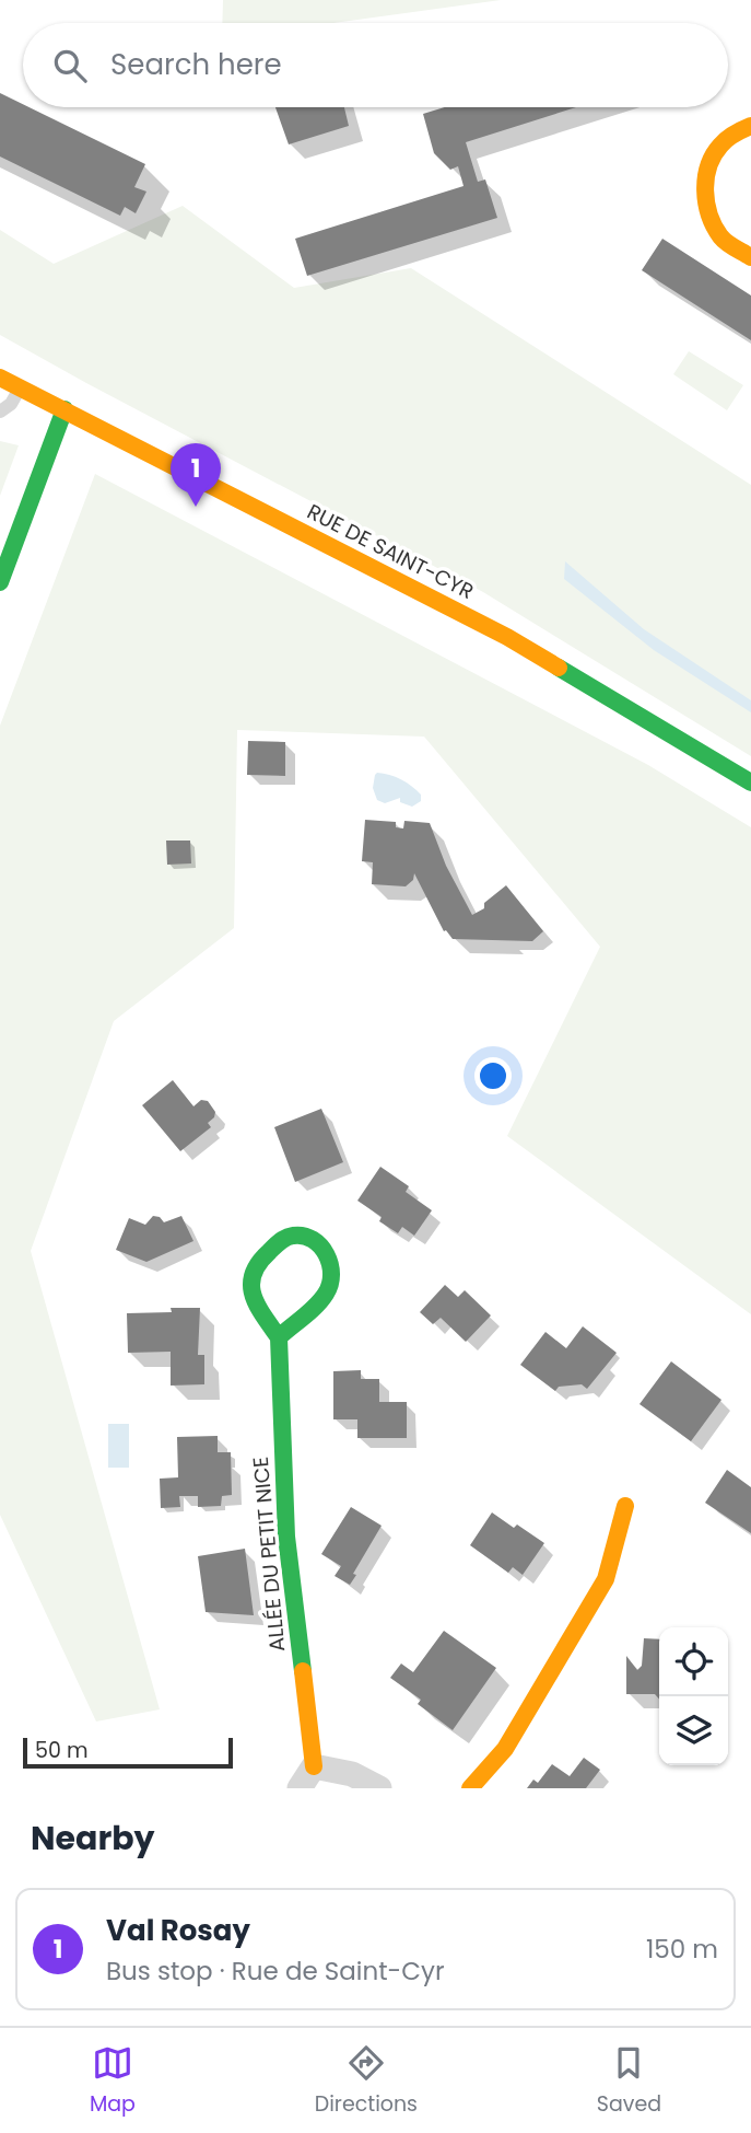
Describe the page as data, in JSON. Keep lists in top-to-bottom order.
{
  "streets": {
    "street": ["RUE DE SAINT-CYR", "ALLÉE DU PETIT NICE"]
  },
  "scale_bar": "50 m",
  "page": {
    "search": "Search here",
    "pins": "1",
    "scale": "50 m",
    "heading": "Nearby",
    "list": [
      {
        "mark": "1",
        "name": "Val Rosay",
        "note": "Bus stop · Rue de Saint-Cyr",
        "value": "150 m"
      }
    ],
    "nav": ["Map", "Directions", "Saved"]
  }
}
